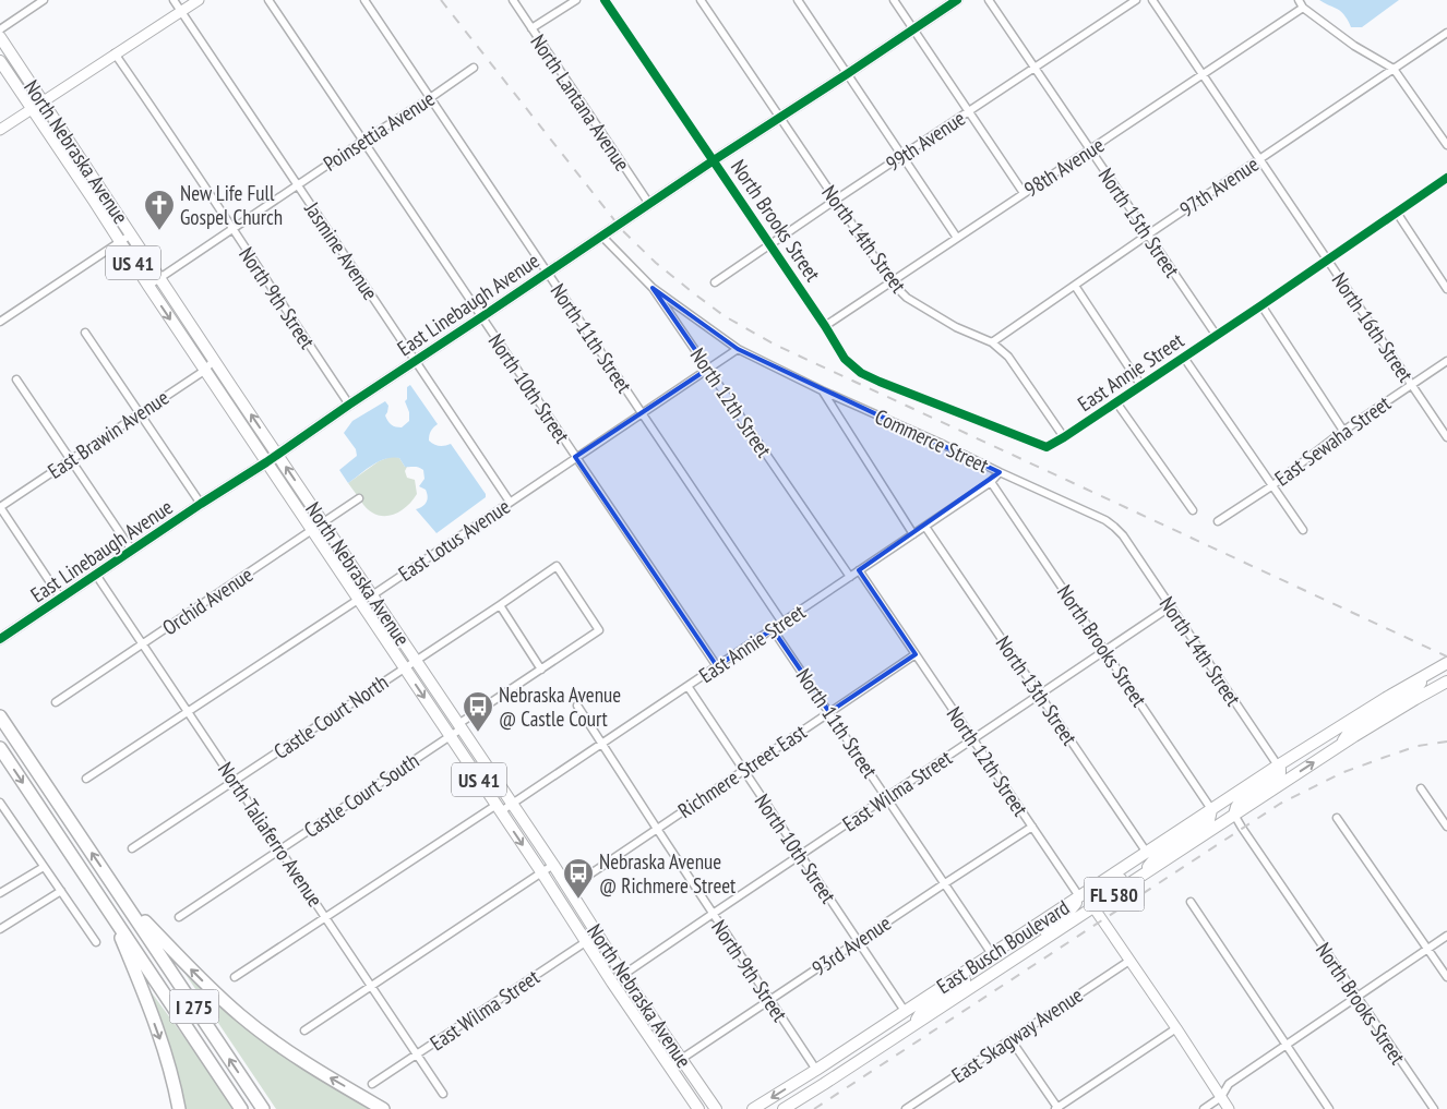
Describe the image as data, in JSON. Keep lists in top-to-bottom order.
{
  "streets": {
    "highway": ["I 275"],
    "main road": [
      "North Nebraska Avenue",
      "US 41",
      "FL 580",
      "East Busch Boulevard"
    ],
    "street": [
      "North Lantana Avenue",
      "Poinsettia Avenue",
      "99th Avenue",
      "98th Avenue",
      "97th Avenue",
      "North Brooks Street",
      "North 15th Street",
      "North 14th Street",
      "Jasmine Avenue",
      "North 9th Street",
      "East Linebaugh Avenue",
      "North 16th Street",
      "North 11th Street",
      "East Annie Street",
      "North 10th Street",
      "North 12th Street",
      "East Brawin Avenue",
      "Commerce Street",
      "East Sewaha Street",
      "East Lotus Avenue",
      "Orchid Avenue",
      "North 13th Street",
      "Castle Court North",
      "Richmere Street East",
      "East Wilma Street",
      "Castle Court South",
      "North Taliaferro Avenue",
      "93rd Avenue",
      "East Skagway Avenue"
    ]
  },
  "crossings": [
    ["North Lantana Avenue", "East Linebaugh Avenue"],
    ["Poinsettia Avenue", "North Nebraska Avenue"],
    ["Poinsettia Avenue", "Jasmine Avenue"],
    ["Poinsettia Avenue", "North 9th Street"],
    ["Poinsettia Avenue", "North 11th Street"],
    ["Poinsettia Avenue", "North 10th Street"],
    ["99th Avenue", "North Brooks Street"],
    ["99th Avenue", "North 15th Street"],
    ["99th Avenue", "North 14th Street"],
    ["North Nebraska Avenue", "East Linebaugh Avenue"],
    ["North Nebraska Avenue", "East Annie Street"],
    ["North Nebraska Avenue", "East Brawin Avenue"],
    ["North Nebraska Avenue", "East Lotus Avenue"],
    ["North Nebraska Avenue", "Orchid Avenue"],
    ["North Nebraska Avenue", "Castle Court North"],
    ["North Nebraska Avenue", "Richmere Street East"],
    ["North Nebraska Avenue", "East Wilma Street"],
    ["North Nebraska Avenue", "Castle Court South"],
    ["North Nebraska Avenue", "93rd Avenue"],
    ["98th Avenue", "North Brooks Street"],
    ["98th Avenue", "North 15th Street"],
    ["98th Avenue", "North 14th Street"],
    ["98th Avenue", "North 16th Street"],
    ["98th Avenue", "East Annie Street"],
    ["97th Avenue", "North 15th Street"],
    ["97th Avenue", "North 14th Street"],
    ["97th Avenue", "North 16th Street"],
    ["North Brooks Street", "East Linebaugh Avenue"],
    ["North Brooks Street", "East Annie Street"],
    ["North Brooks Street", "East Wilma Street"],
    ["North Brooks Street", "East Busch Boulevard"],
    ["North 15th Street", "East Annie Street"],
    ["North 14th Street", "East Linebaugh Avenue"],
    ["North 14th Street", "East Annie Street"],
    ["North 14th Street", "Commerce Street"],
    ["North 14th Street", "East Wilma Street"],
    ["North 14th Street", "East Busch Boulevard"],
    ["Jasmine Avenue", "East Linebaugh Avenue"],
    ["Jasmine Avenue", "East Lotus Avenue"],
    ["North 9th Street", "East Linebaugh Avenue"],
    ["North 9th Street", "East Annie Street"],
    ["North 9th Street", "Richmere Street East"],
    ["North 9th Street", "East Wilma Street"],
    ["North 9th Street", "93rd Avenue"],
    ["North 9th Street", "East Busch Boulevard"],
    ["East Linebaugh Avenue", "North 11th Street"],
    ["East Linebaugh Avenue", "North 10th Street"],
    ["East Linebaugh Avenue", "North 12th Street"],
    ["East Linebaugh Avenue", "North Taliaferro Avenue"],
    ["North 16th Street", "East Annie Street"],
    ["North 16th Street", "East Sewaha Street"],
    ["North 11th Street", "East Annie Street"],
    ["North 11th Street", "East Lotus Avenue"],
    ["North 11th Street", "Richmere Street East"],
    ["North 11th Street", "East Wilma Street"],
    ["North 11th Street", "93rd Avenue"],
    ["North 11th Street", "East Busch Boulevard"],
    ["East Annie Street", "North 10th Street"],
    ["East Annie Street", "North 12th Street"],
    ["East Annie Street", "Commerce Street"],
    ["East Annie Street", "North 13th Street"],
    ["East Annie Street", "North Taliaferro Avenue"],
    ["North 10th Street", "East Lotus Avenue"],
    ["North 10th Street", "Richmere Street East"],
    ["North 10th Street", "East Wilma Street"],
    ["North 10th Street", "93rd Avenue"],
    ["North 10th Street", "East Busch Boulevard"],
    ["North 12th Street", "Commerce Street"],
    ["North 12th Street", "East Lotus Avenue"],
    ["North 12th Street", "Richmere Street East"],
    ["North 12th Street", "East Wilma Street"],
    ["North 12th Street", "93rd Avenue"],
    ["North 12th Street", "East Busch Boulevard"],
    ["Commerce Street", "East Lotus Avenue"],
    ["East Lotus Avenue", "North Taliaferro Avenue"],
    ["Orchid Avenue", "North Taliaferro Avenue"],
    ["North 13th Street", "East Wilma Street"],
    ["North 13th Street", "East Busch Boulevard"],
    ["Castle Court North", "Castle Court South"],
    ["Castle Court North", "North Taliaferro Avenue"],
    ["East Wilma Street", "North Taliaferro Avenue"],
    ["Castle Court South", "North Taliaferro Avenue"]
  ],
  "places": {
    "church": ["New Life Full Gospel Church"],
    "bus stop": ["Nebraska Avenue @ Castle Court", "Nebraska Avenue @ Richmere Street"]
  }
}
